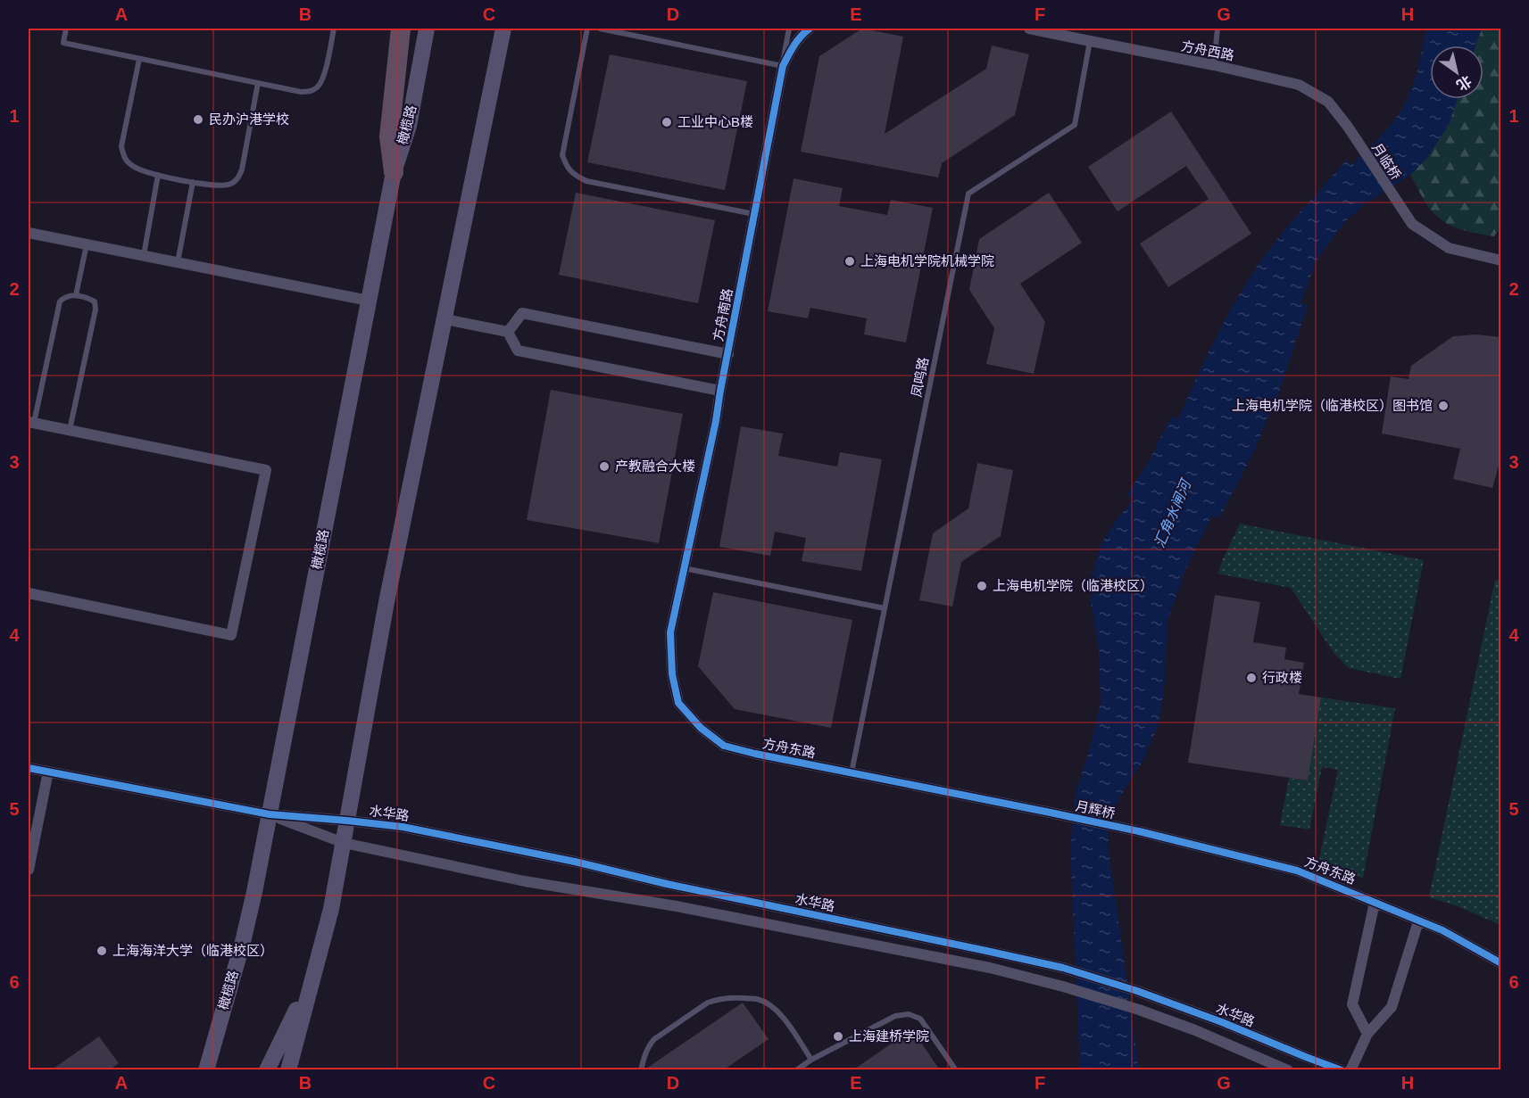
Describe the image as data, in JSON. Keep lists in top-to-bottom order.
{
  "streets": {
    "main road": ["橄榄路"],
    "street": [
      "方舟西路",
      "月临桥",
      "方舟南路",
      "方舟东路",
      "月辉桥",
      "水华路"
    ],
    "lane": ["凤鸣路"]
  },
  "crossings": [
    ["方舟西路", "月临桥"],
    ["方舟西路", "凤鸣路"],
    ["橄榄路", "水华路"],
    ["方舟南路", "方舟东路"],
    ["凤鸣路", "方舟东路"],
    ["方舟东路", "月辉桥"]
  ],
  "water": ["汇角水闸河"],
  "places": [
    "民办沪港学校",
    "工业中心B楼",
    "上海电机学院机械学院",
    "上海电机学院（临港校区）图书馆",
    "产教融合大楼",
    "上海电机学院（临港校区）",
    "行政楼",
    "上海海洋大学（临港校区）",
    "上海建桥学院"
  ],
  "north": "bottom right",
  "grid": {
    "columns": [
      "A",
      "B",
      "C",
      "D",
      "E",
      "F",
      "G",
      "H"
    ],
    "rows": [
      "1",
      "2",
      "3",
      "4",
      "5",
      "6"
    ]
  }
}
